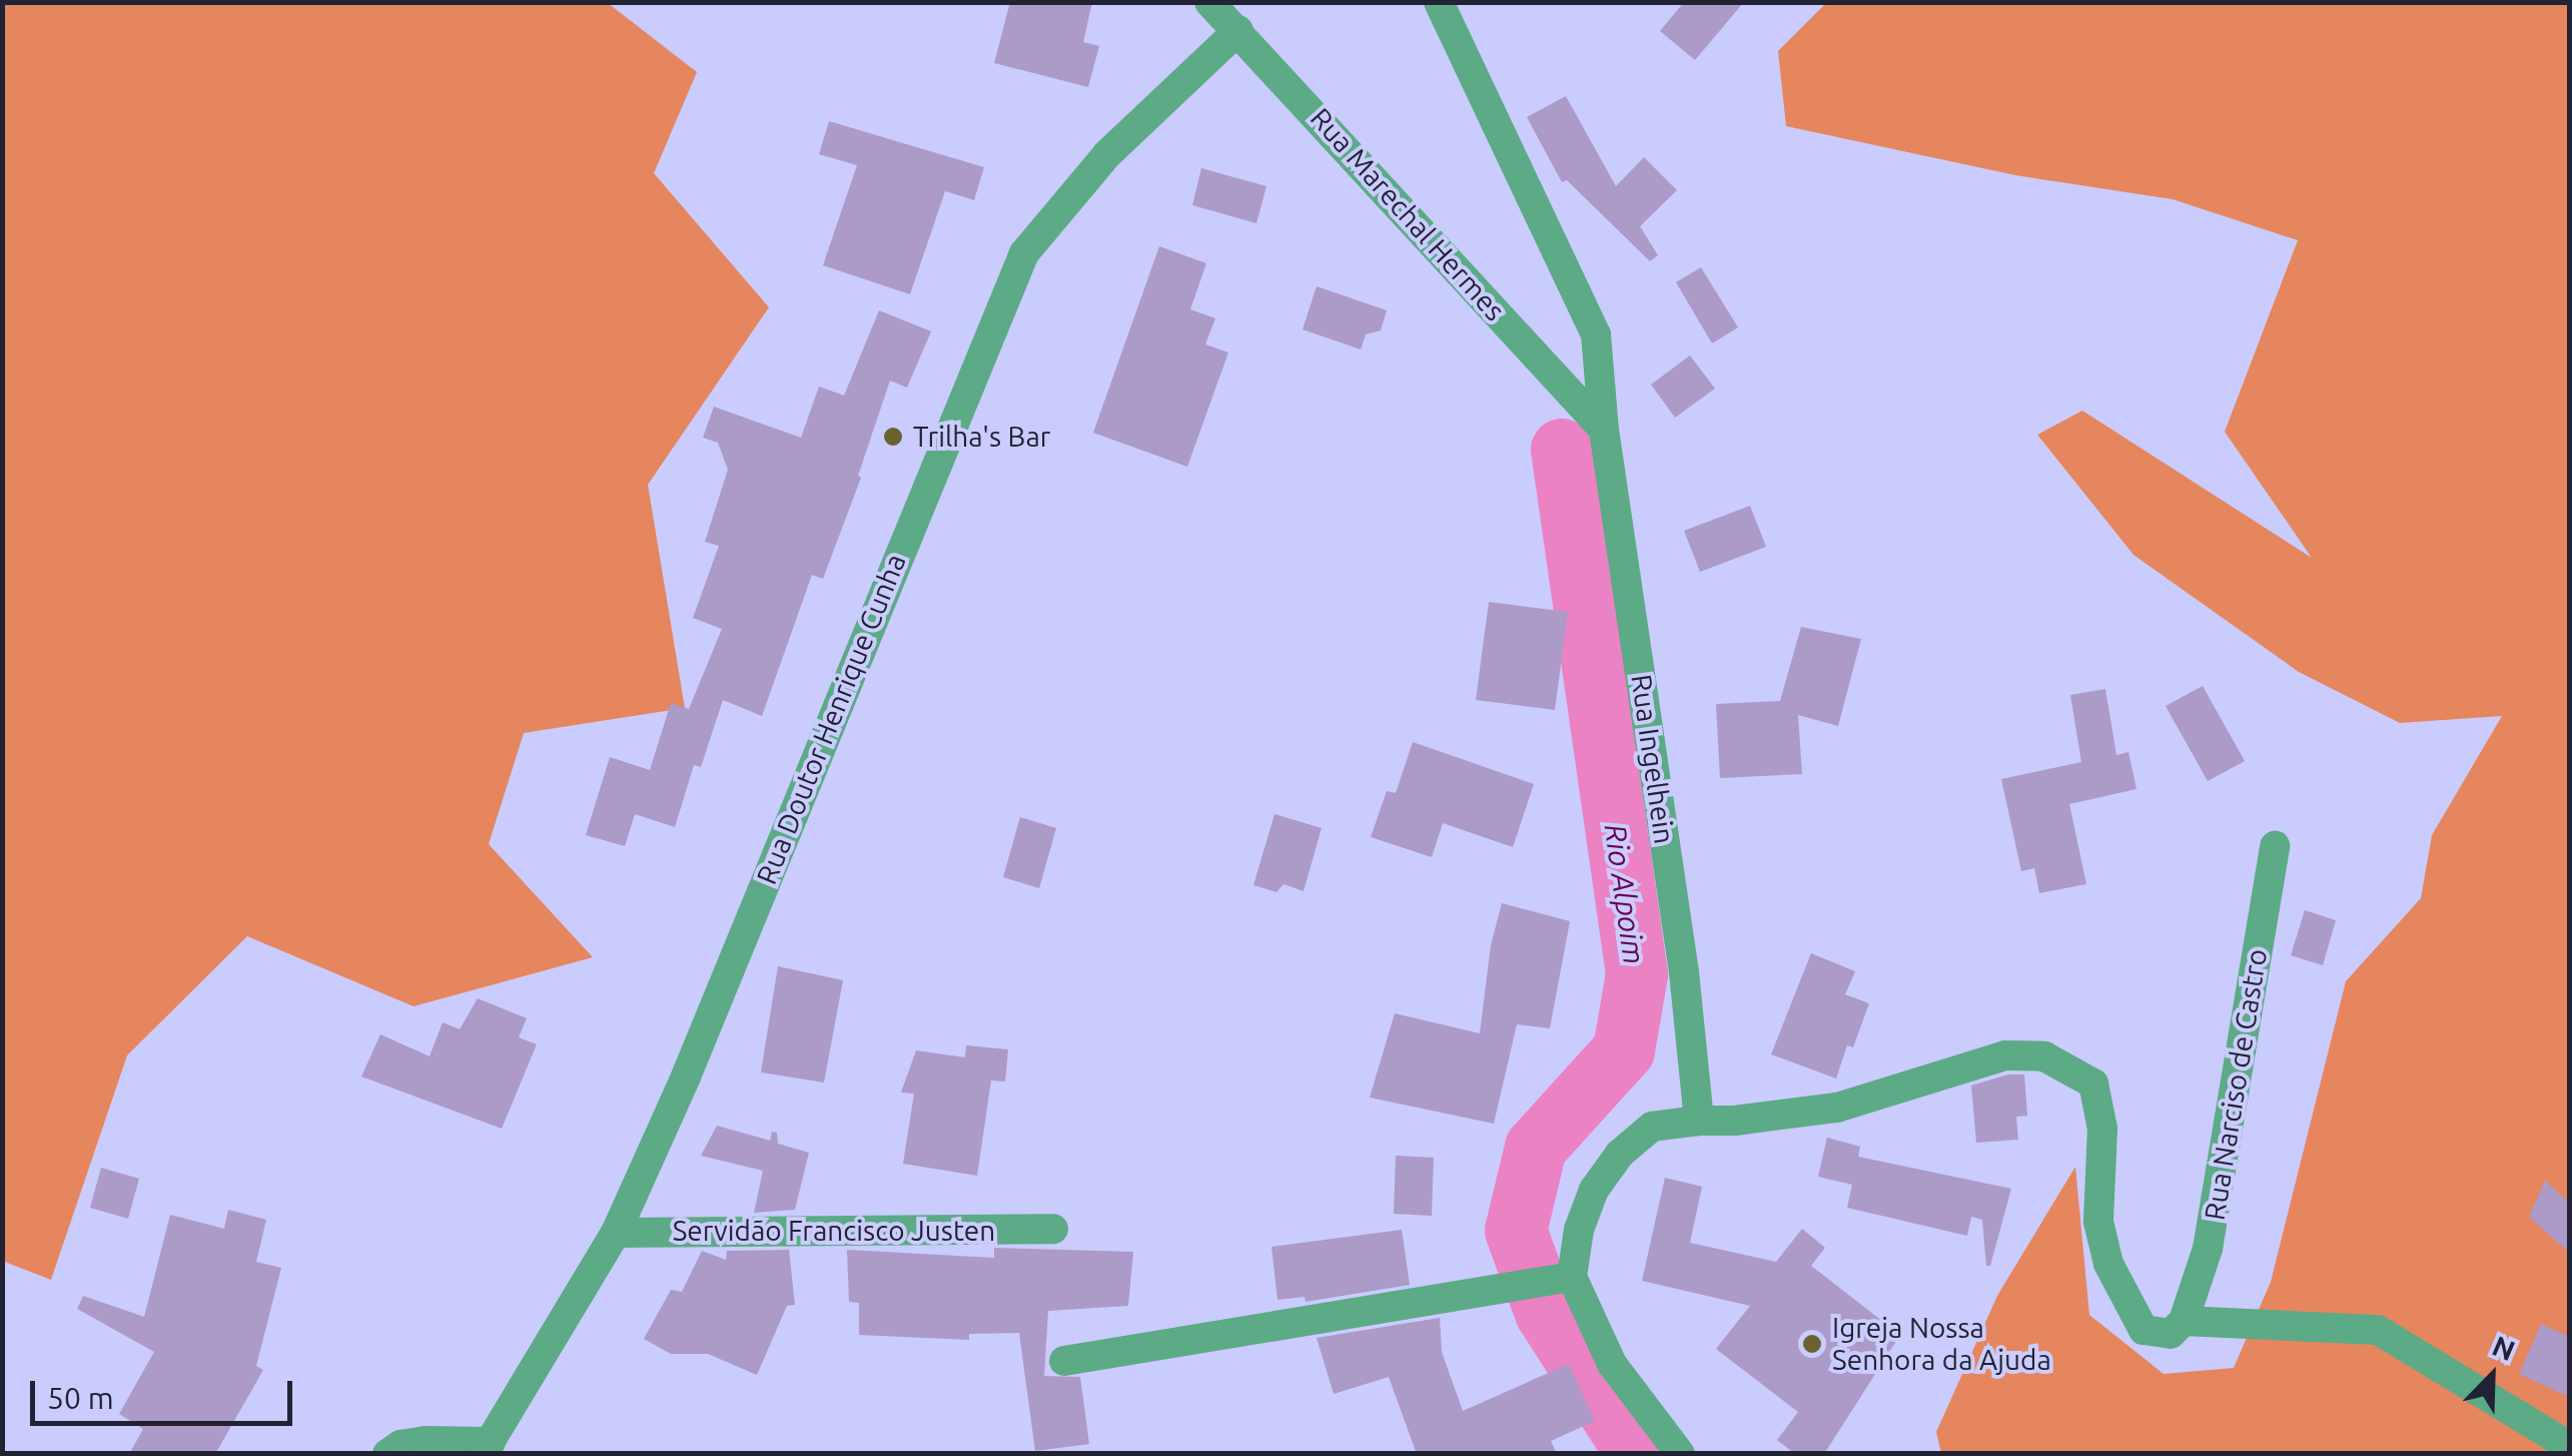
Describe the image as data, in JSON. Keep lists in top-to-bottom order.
{
  "streets": {
    "street": [
      "Rua Marechal Hermes",
      "Rua Doutor Henrique Cunha",
      "Rua Ingelhein",
      "Rua Narciso de Castro",
      "Servidão Francisco Justen"
    ]
  },
  "crossings": [
    ["Rua Marechal Hermes", "Rua Doutor Henrique Cunha"],
    ["Rua Marechal Hermes", "Rua Ingelhein"],
    ["Rua Doutor Henrique Cunha", "Servidão Francisco Justen"]
  ],
  "water": ["Rio Alpoim"],
  "places": ["Trilha's Bar", "Igreja Nossa Senhora da Ajuda"],
  "scale_bar": "50 m",
  "north": "top right"
}
